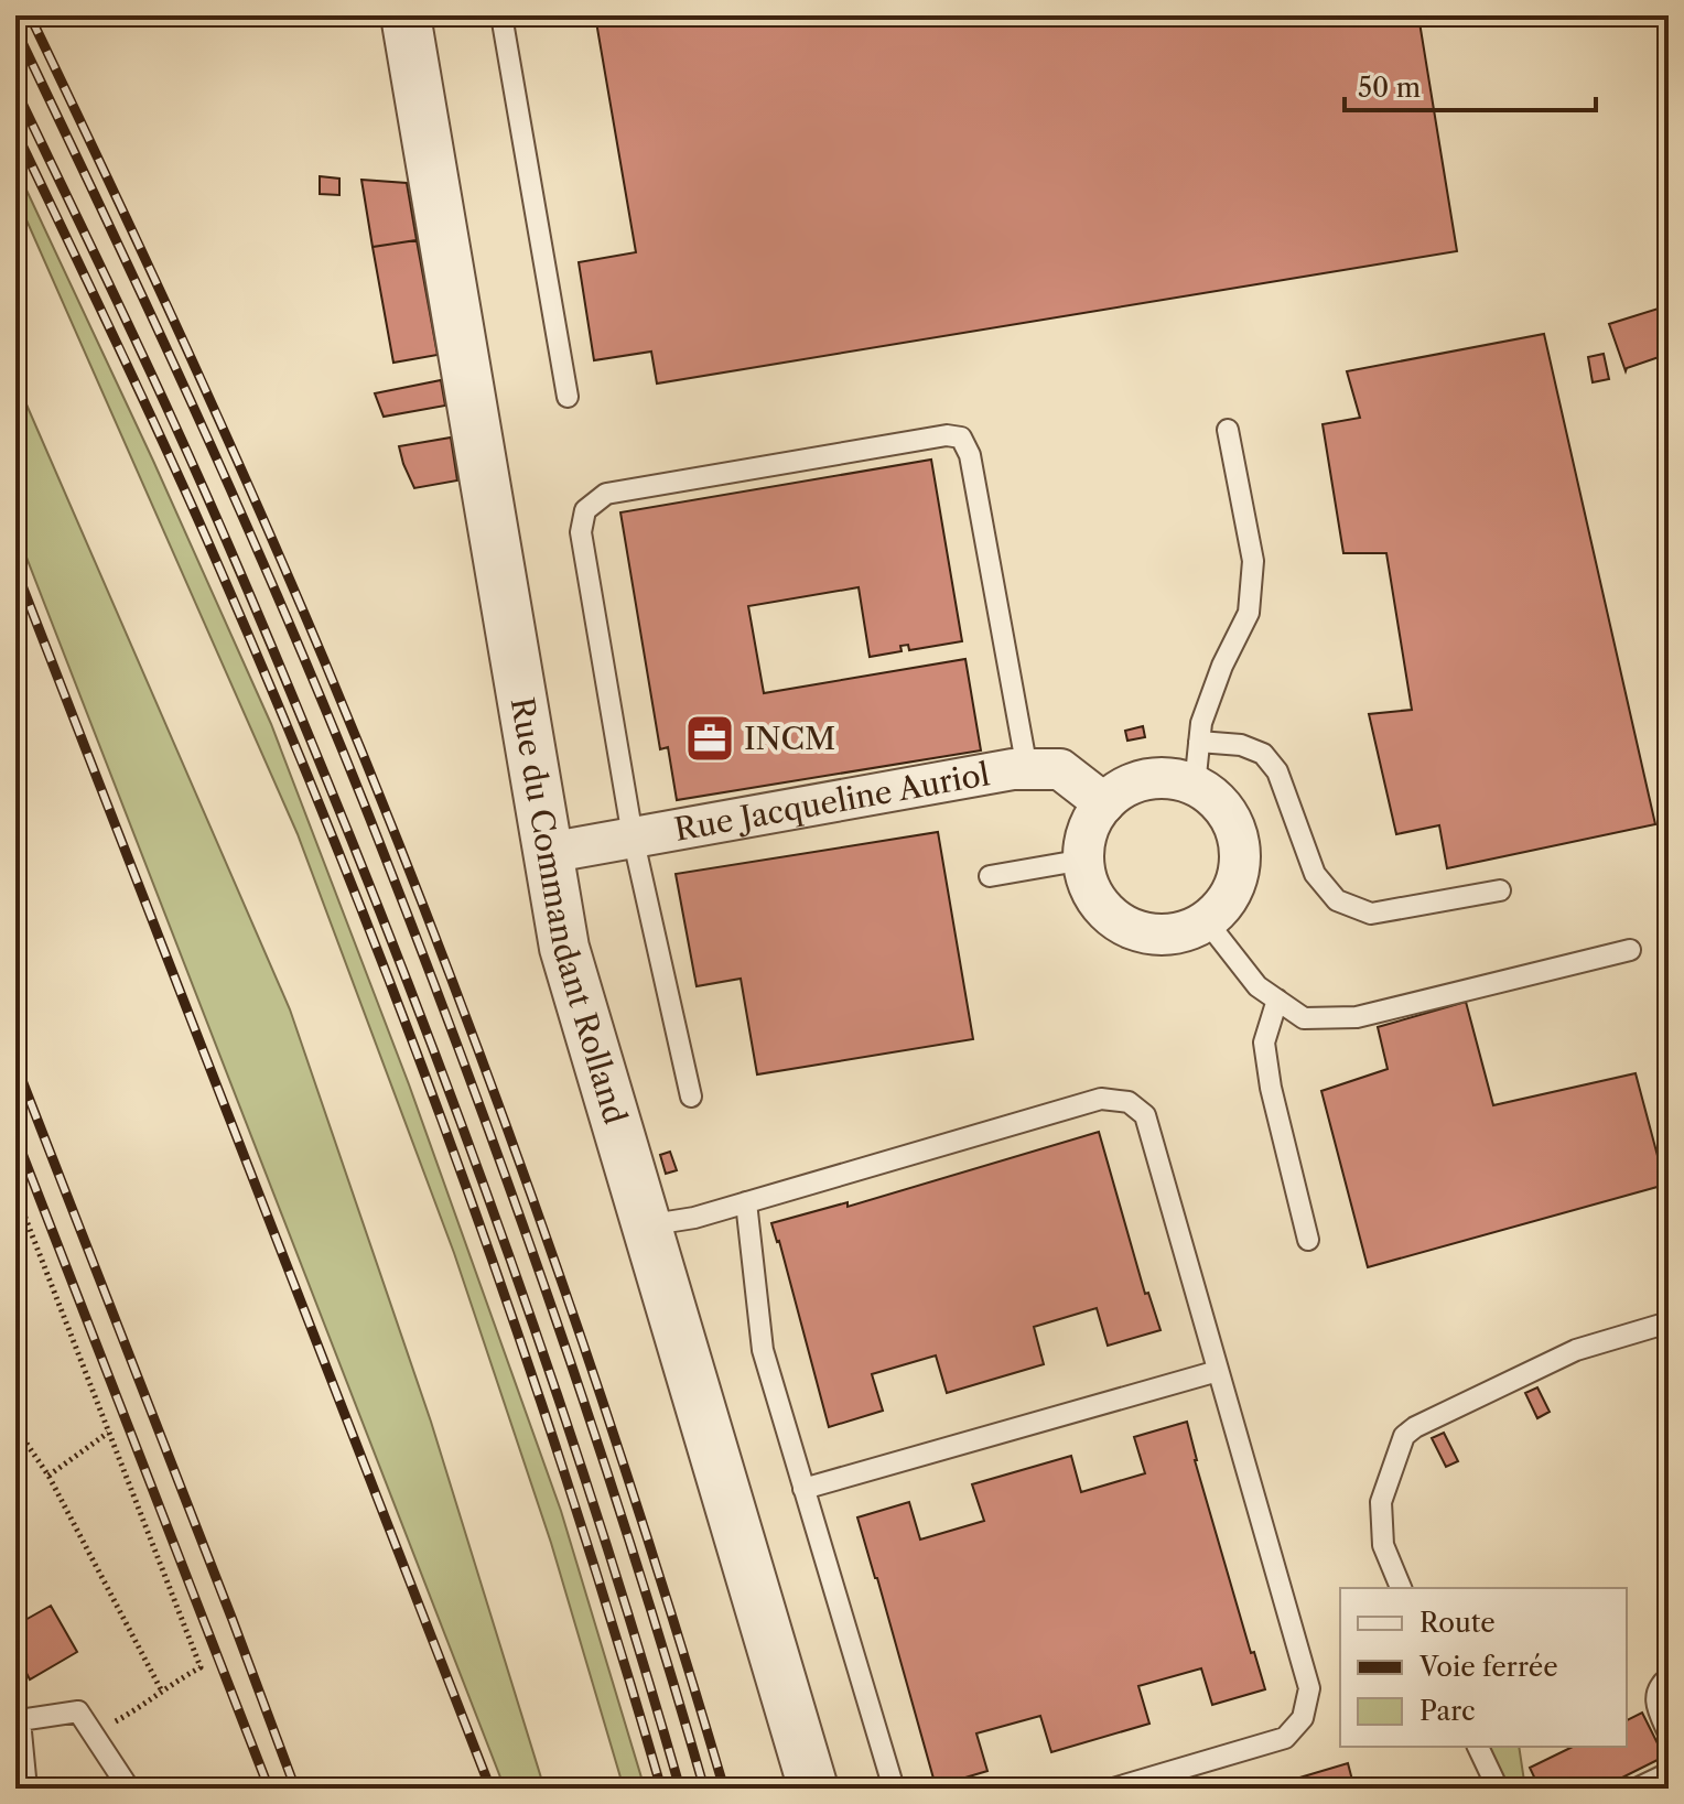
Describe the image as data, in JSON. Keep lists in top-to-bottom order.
{
  "streets": {
    "street": ["Rue Jacqueline Auriol", "Rue du Commandant Rolland"]
  },
  "crossings": [
    ["Rue Jacqueline Auriol", "Rue du Commandant Rolland"]
  ],
  "places": {
    "office": ["INCM"]
  },
  "legend": ["Route", "Voie ferrée", "Parc"],
  "scale_bar": "50 m"
}
